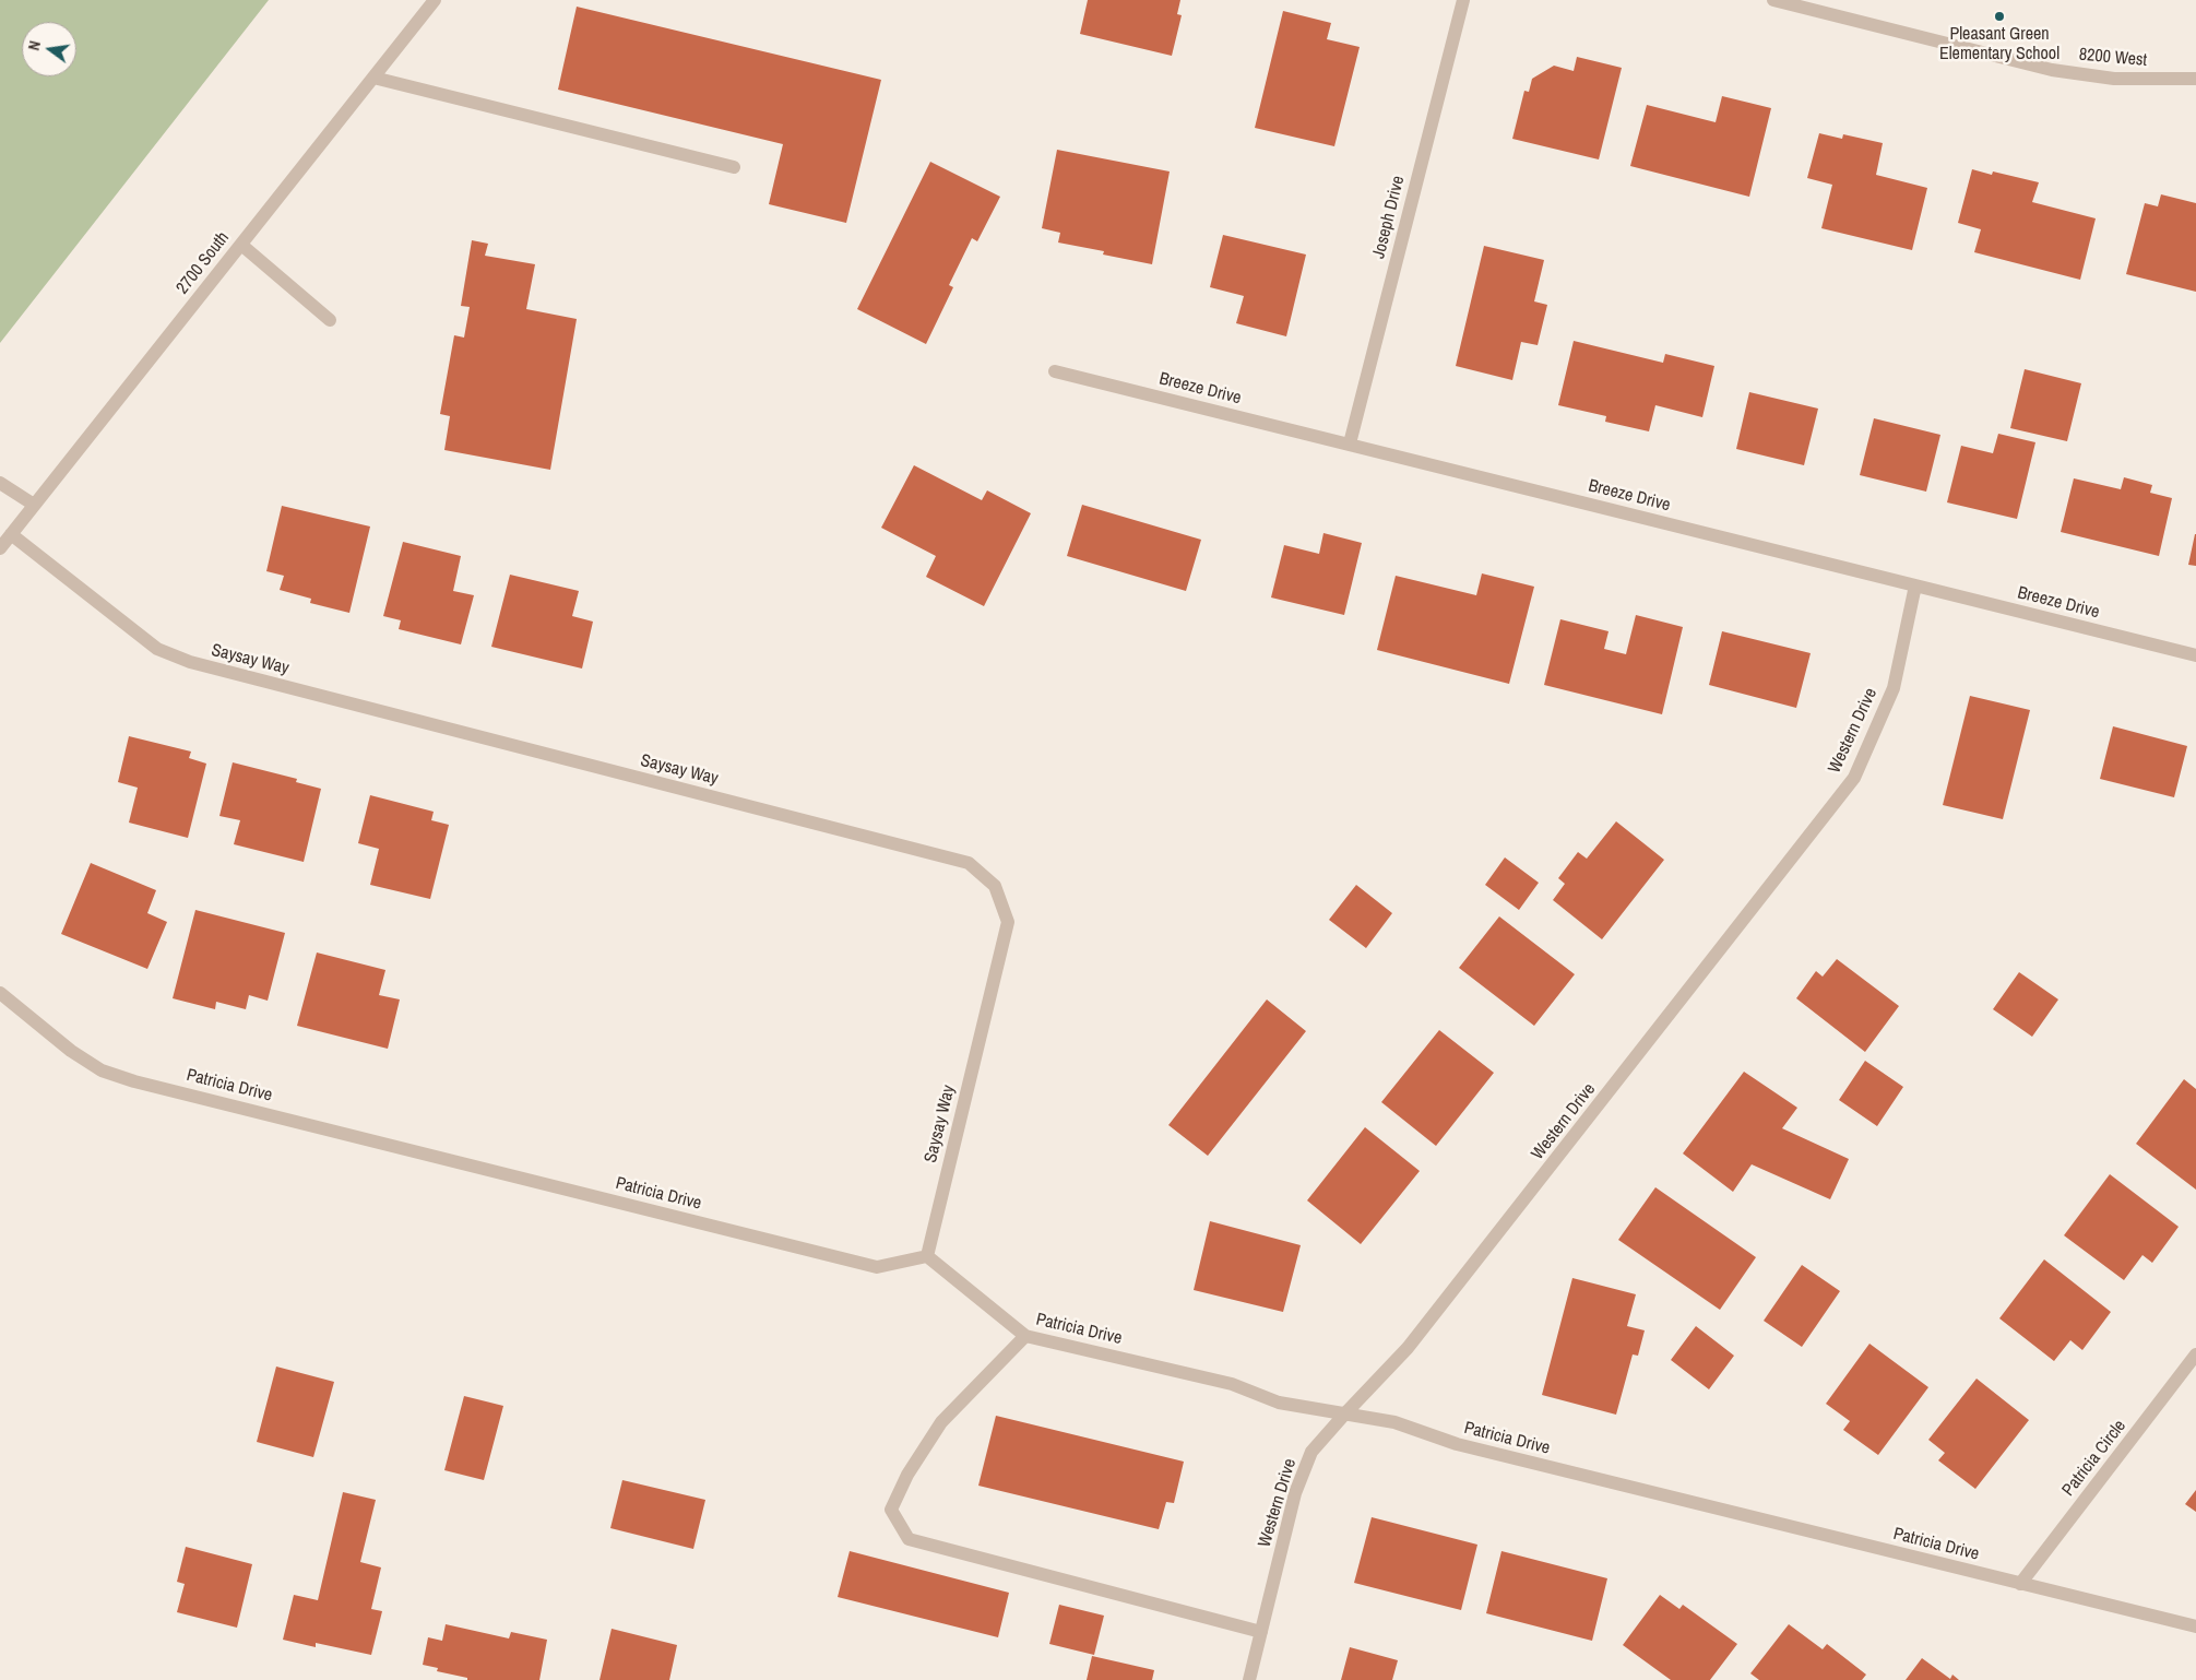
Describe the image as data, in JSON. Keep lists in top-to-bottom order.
{
  "streets": {
    "street": [
      "8200 West",
      "Joseph Drive",
      "2700 South",
      "Breeze Drive",
      "Saysay Way",
      "Western Drive",
      "Patricia Drive",
      "Patricia Circle"
    ]
  },
  "crossings": [
    ["Joseph Drive", "Breeze Drive"],
    ["2700 South", "Saysay Way"],
    ["Breeze Drive", "Western Drive"],
    ["Saysay Way", "Patricia Drive"],
    ["Western Drive", "Patricia Drive"],
    ["Patricia Drive", "Patricia Circle"]
  ],
  "places": ["Pleasant Green Elementary School"],
  "north": "left"
}
